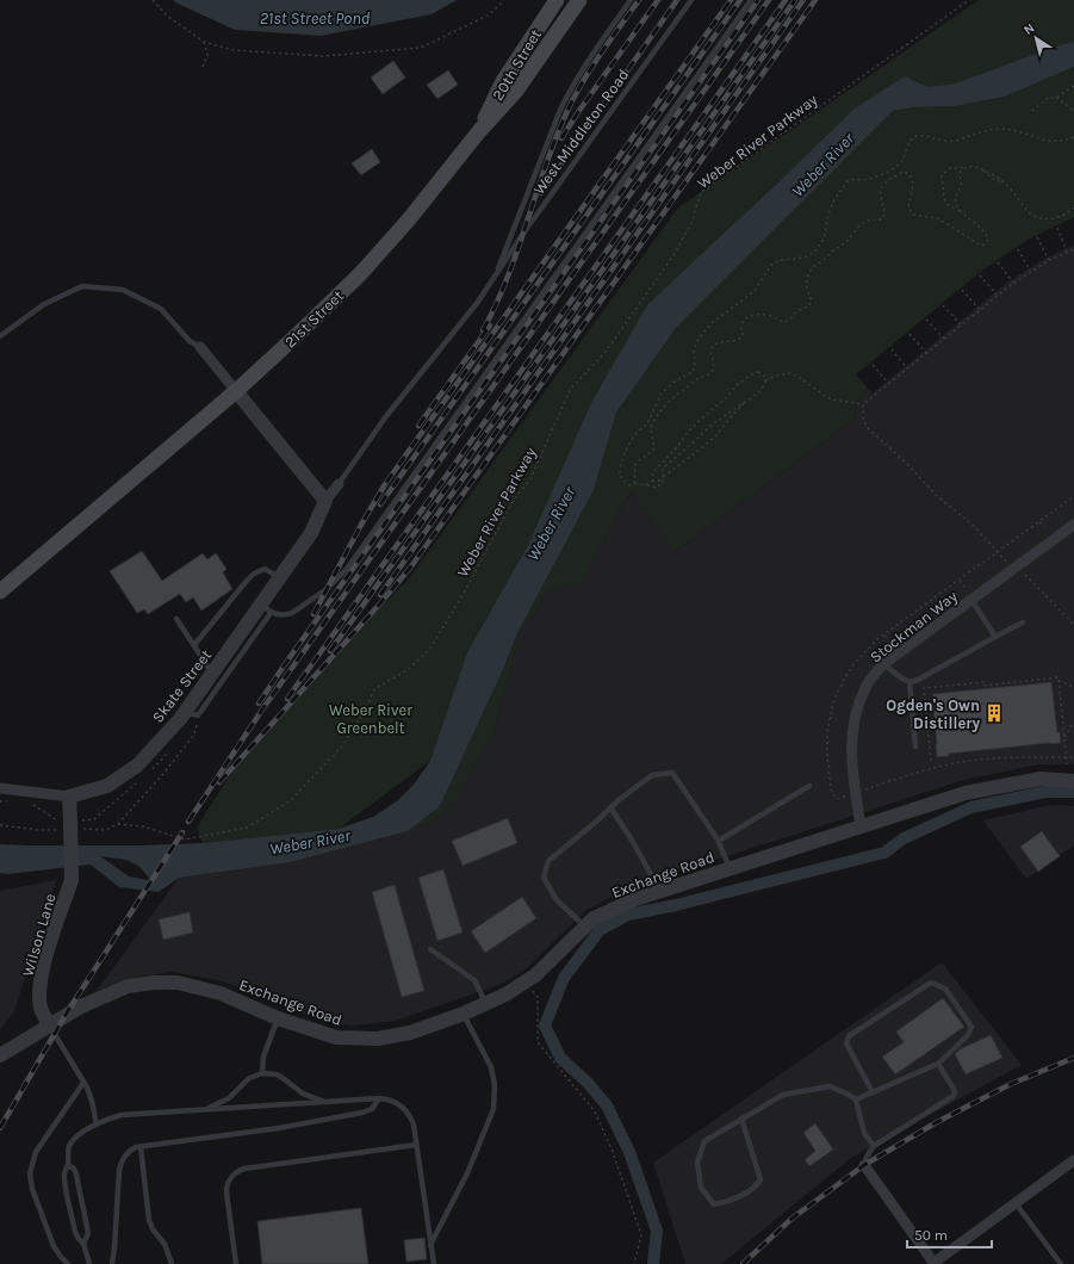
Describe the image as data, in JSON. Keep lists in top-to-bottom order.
{
  "streets": {
    "main road": ["20th Street", "21st Street"],
    "street": [
      "Stockman Way",
      "Skate Street",
      "Exchange Road",
      "Wilson Lane"
    ],
    "lane": ["West Middleton Road"],
    "path": ["Weber River Parkway"]
  },
  "crossings": [
    ["20th Street", "21st Street"],
    ["West Middleton Road", "Skate Street"],
    ["Weber River Parkway", "Skate Street"],
    ["Stockman Way", "Exchange Road"],
    ["Skate Street", "Wilson Lane"],
    ["Exchange Road", "Wilson Lane"]
  ],
  "water": ["21st Street Pond", "Weber River"],
  "parks": ["Weber River Greenbelt"],
  "places": {
    "building": ["Ogden's Own Distillery"]
  },
  "scale_bar": "50 m",
  "north": "top left"
}
